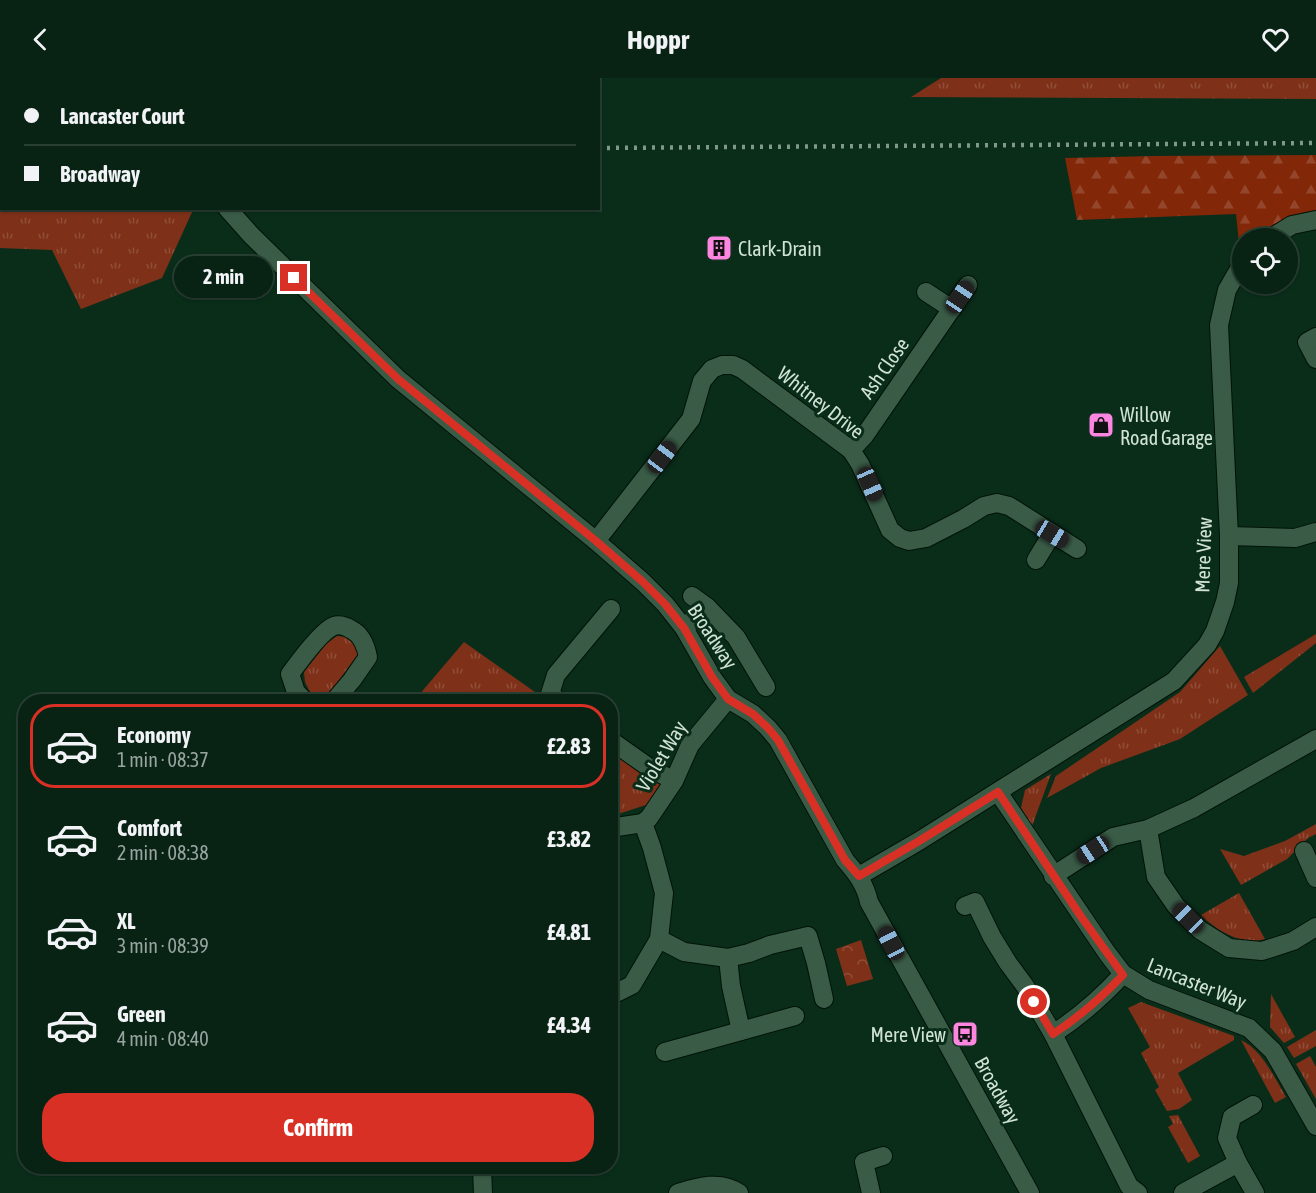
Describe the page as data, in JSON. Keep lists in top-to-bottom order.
{
  "streets": {
    "street": [
      "Ash Close",
      "Whitney Drive",
      "Mere View",
      "Broadway",
      "Violet Way",
      "Lancaster Way"
    ]
  },
  "crossings": [
    ["Ash Close", "Whitney Drive"],
    ["Whitney Drive", "Broadway"],
    ["Mere View", "Broadway"],
    ["Mere View", "Lancaster Way"],
    ["Broadway", "Violet Way"]
  ],
  "places": {
    "building": ["Clark-Drain"],
    "shop": ["Willow Road Garage"],
    "bus stop": ["Mere View"]
  },
  "page": {
    "header": "Hoppr",
    "banner": ["Lancaster Court", "Broadway"],
    "bubble": "2 min",
    "list": [
      {
        "name": "Economy",
        "note": "1 min · 08:37",
        "value": "£2.83"
      },
      {
        "name": "Comfort",
        "note": "2 min · 08:38",
        "value": "£3.82"
      },
      {
        "name": "XL",
        "note": "3 min · 08:39",
        "value": "£4.81"
      },
      {
        "name": "Green",
        "note": "4 min · 08:40",
        "value": "£4.34"
      }
    ],
    "buttons": "Confirm"
  }
}
